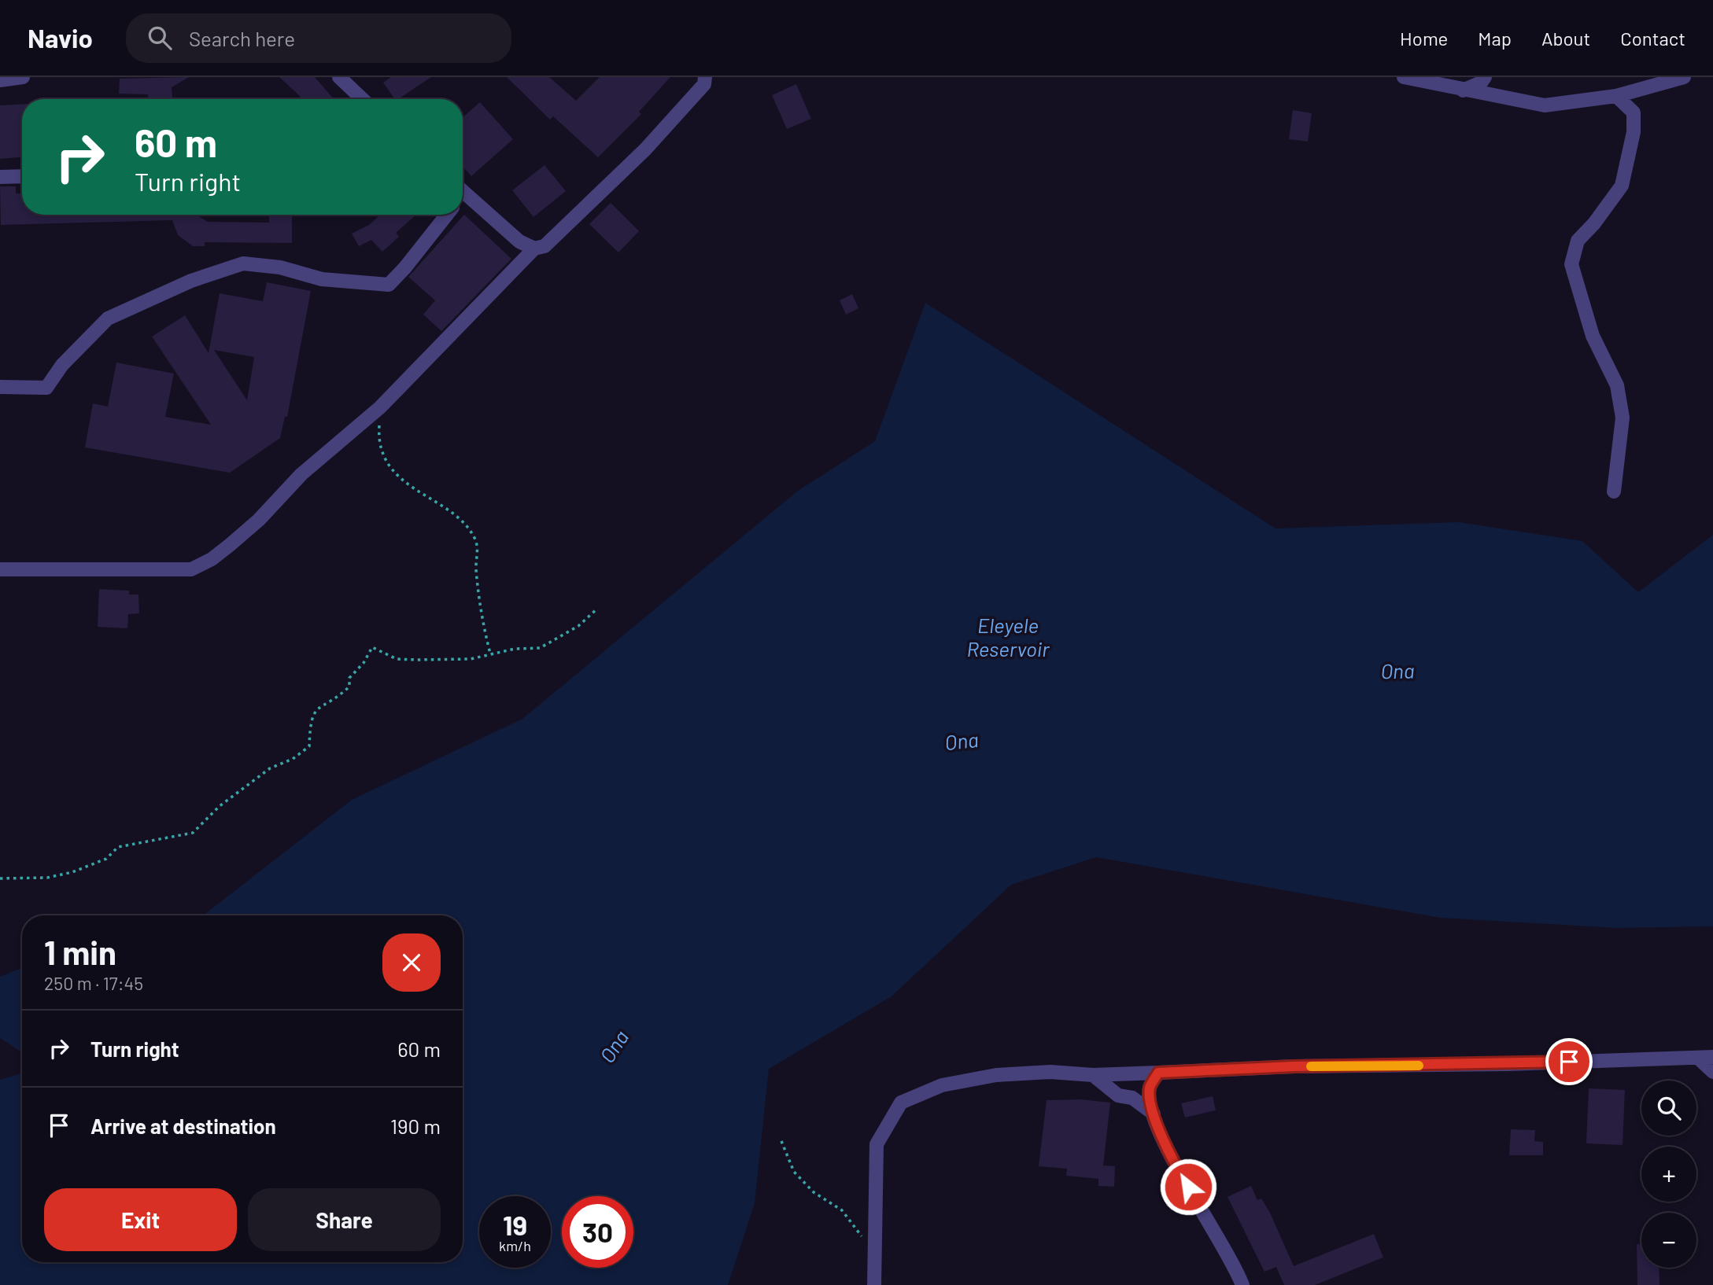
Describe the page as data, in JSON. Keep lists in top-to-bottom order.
{
  "water": ["Eleyele Reservoir", "Ona"],
  "page": {
    "header": "Navio",
    "search": "Search here",
    "nav": [
      "Home",
      "Map",
      "About",
      "Contact"
    ],
    "turn": ["60 m", "Turn right"],
    "heading": ["1 min", "250 m · 17:45"],
    "list": [
      {
        "name": "Turn right",
        "value": "60 m"
      },
      {
        "name": "Arrive at destination",
        "value": "190 m"
      }
    ],
    "map_buttons": ["+", "−"],
    "buttons": ["Exit", "Share"],
    "speed": "19 km/h",
    "limit": "30"
  }
}
